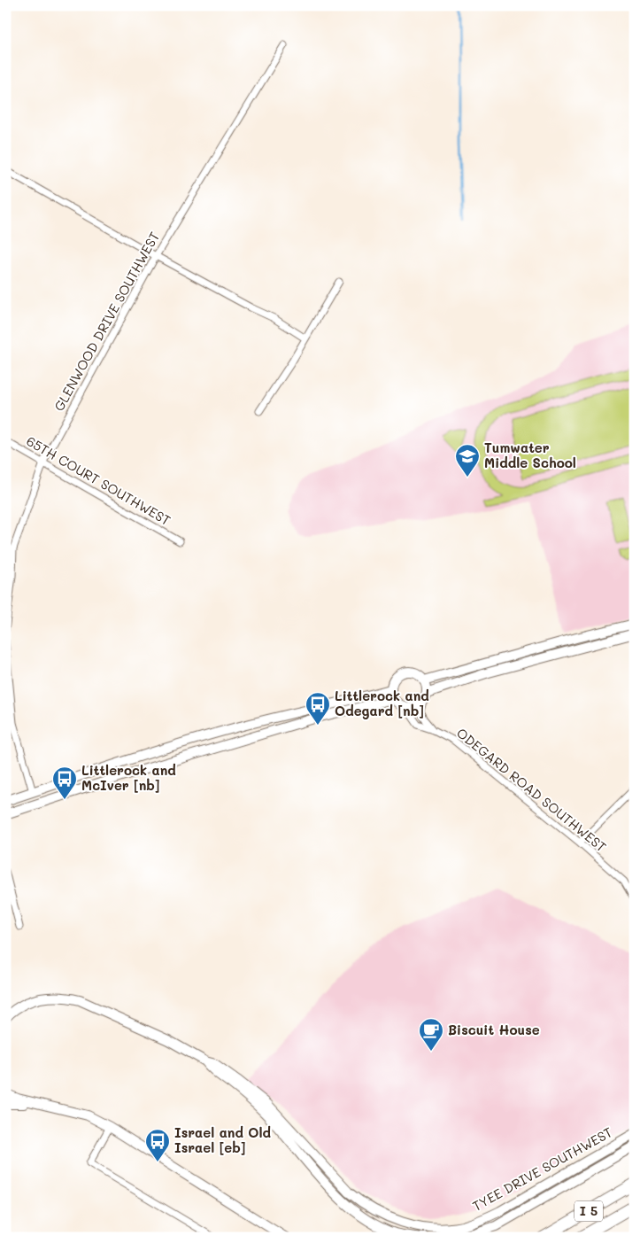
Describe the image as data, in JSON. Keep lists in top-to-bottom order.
{
  "streets": {
    "highway": ["I 5"],
    "street": [
      "GLENWOOD DRIVE SOUTHWEST",
      "65TH COURT SOUTHWEST",
      "ODEGARD ROAD SOUTHWEST",
      "TYEE DRIVE SOUTHWEST"
    ]
  },
  "crossings": [
    ["GLENWOOD DRIVE SOUTHWEST", "65TH COURT SOUTHWEST"]
  ],
  "places": {
    "school or university": ["Tumwater Middle School"],
    "bus stop": ["Littlerock and Odegard [nb]", "Littlerock and McIver [nb]", "Israel and Old Israel [eb]"],
    "cafe": ["Biscuit House"]
  }
}
